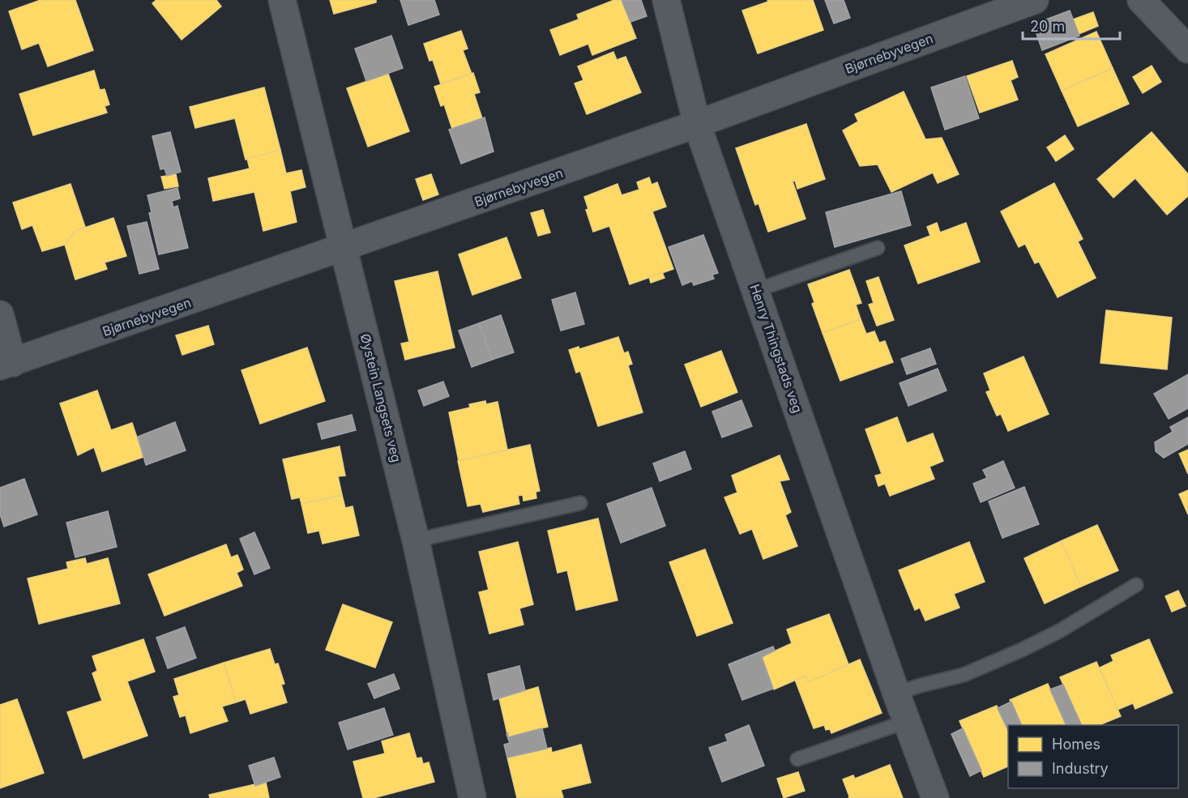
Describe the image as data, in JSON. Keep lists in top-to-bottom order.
{
  "streets": {
    "street": ["Bjørnebyvegen", "Henry Thingstads veg", "Øystein Langsets veg"]
  },
  "crossings": [
    ["Bjørnebyvegen", "Henry Thingstads veg"],
    ["Bjørnebyvegen", "Øystein Langsets veg"]
  ],
  "legend": ["Homes", "Industry"],
  "scale_bar": "20 m"
}
